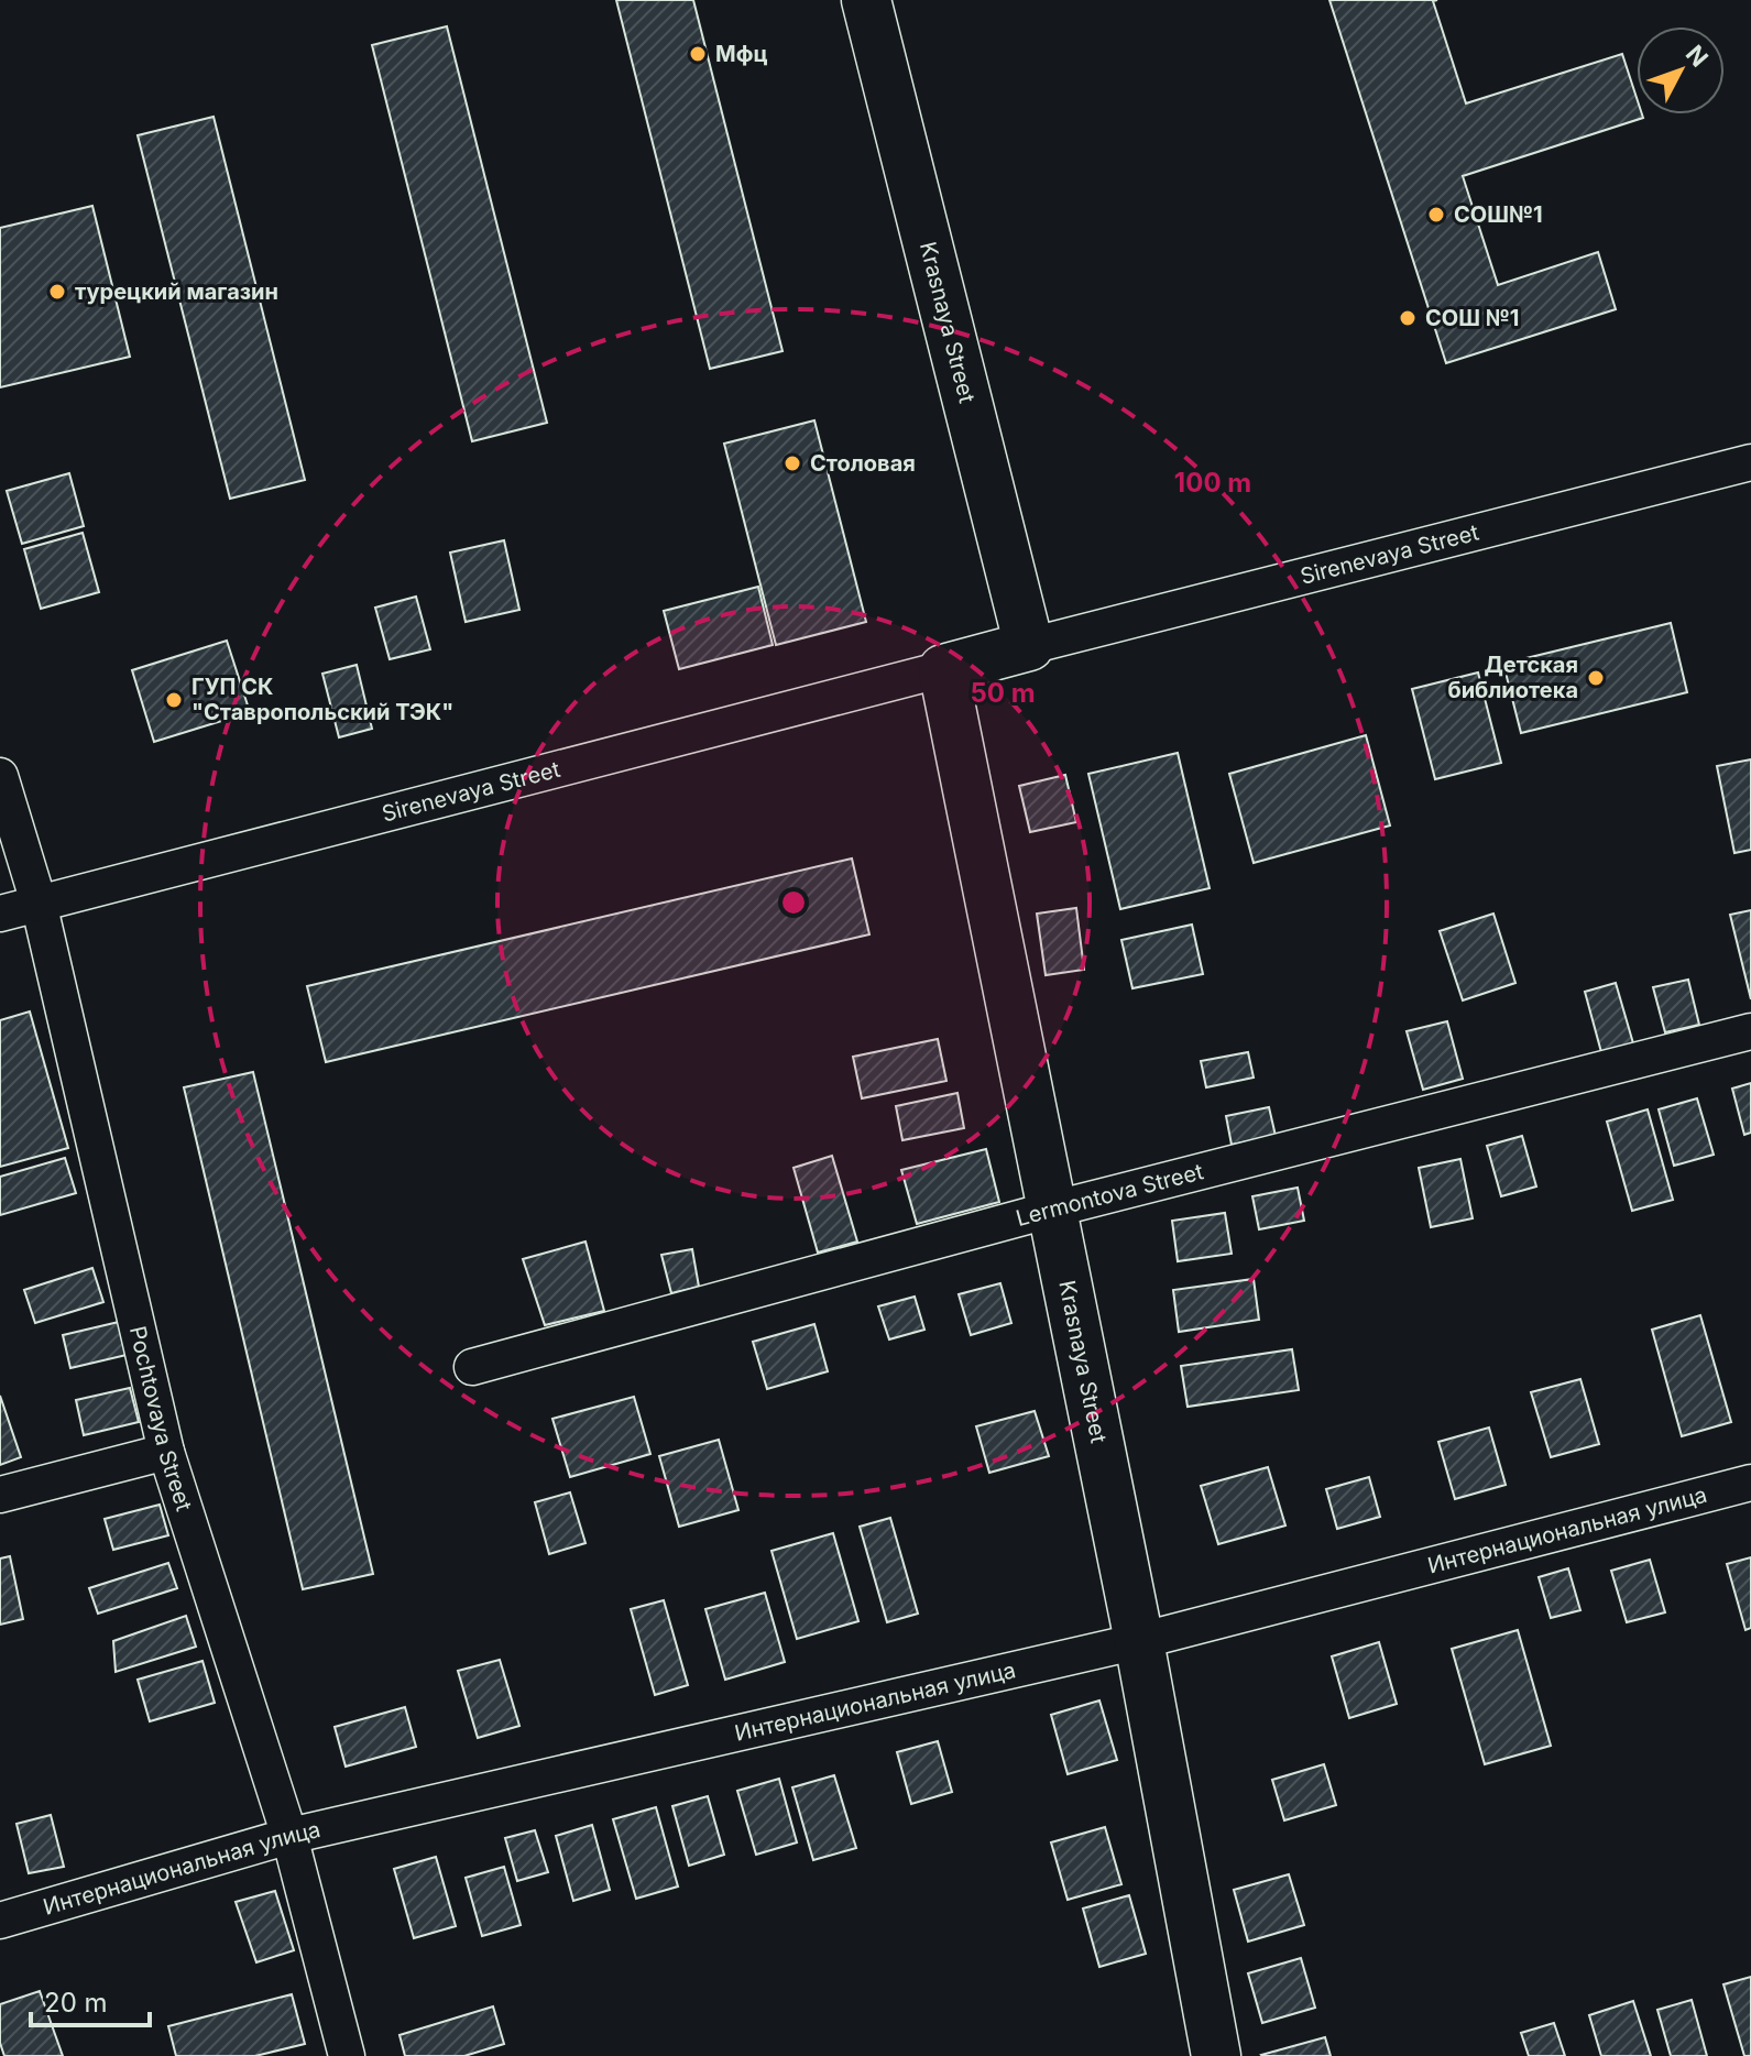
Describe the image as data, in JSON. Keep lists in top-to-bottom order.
{
  "streets": {
    "street": [
      "Krasnaya Street",
      "Sirenevaya Street",
      "Lermontova Street",
      "Pochtovaya Street",
      "Интернациональная улица"
    ]
  },
  "crossings": [
    ["Krasnaya Street", "Sirenevaya Street"],
    ["Krasnaya Street", "Lermontova Street"],
    ["Krasnaya Street", "Интернациональная улица"],
    ["Sirenevaya Street", "Pochtovaya Street"],
    ["Pochtovaya Street", "Интернациональная улица"]
  ],
  "places": [
    "Мфц",
    "СОШ№1",
    "турецкий магазин",
    "СОШ №1",
    "Столовая",
    "Детская библиотека",
    "ГУП СК \"Ставропольский ТЭК\""
  ],
  "scale_bar": "20 m",
  "north": "top right",
  "rings": ["100 m", "50 m"]
}
